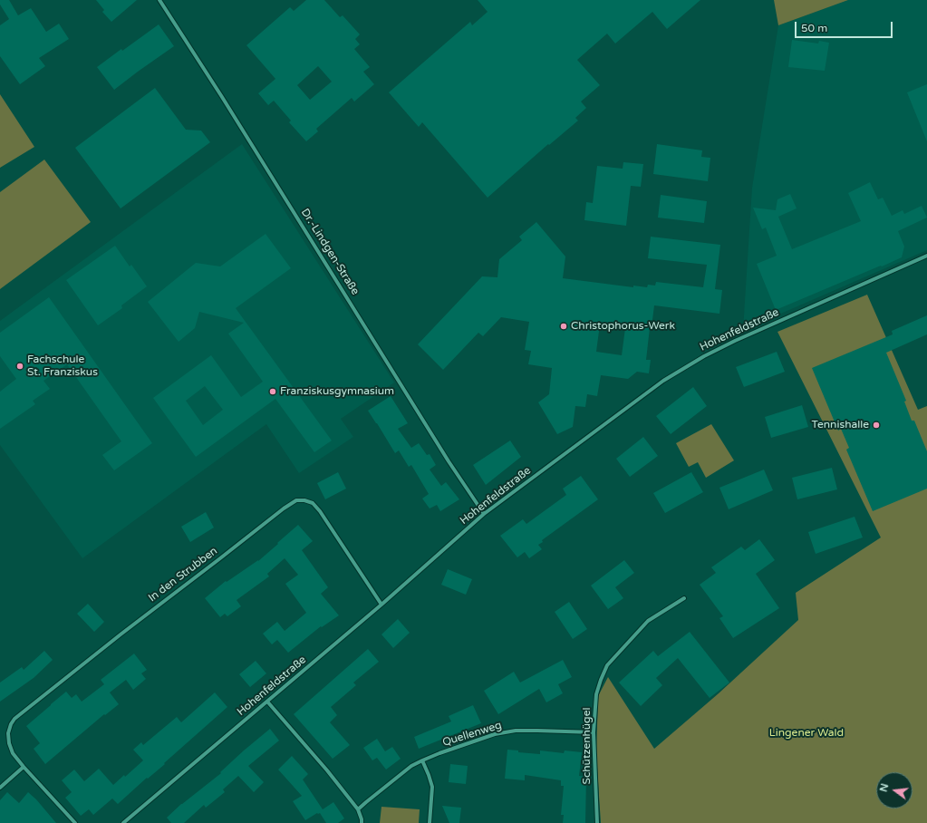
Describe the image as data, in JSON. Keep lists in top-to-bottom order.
{
  "streets": {
    "street": [
      "Dr.-Lindgen-Straße",
      "Hohenfeldstraße",
      "In den Strubben",
      "Quellenweg",
      "Schützenhügel"
    ]
  },
  "crossings": [
    ["Dr.-Lindgen-Straße", "Hohenfeldstraße"],
    ["Hohenfeldstraße", "In den Strubben"],
    ["Quellenweg", "Schützenhügel"]
  ],
  "parks": ["Lingener Wald"],
  "places": [
    "Christophorus-Werk",
    "Fachschule St. Franziskus",
    "Franziskusgymnasium",
    "Tennishalle"
  ],
  "scale_bar": "50 m",
  "north": "left"
}
